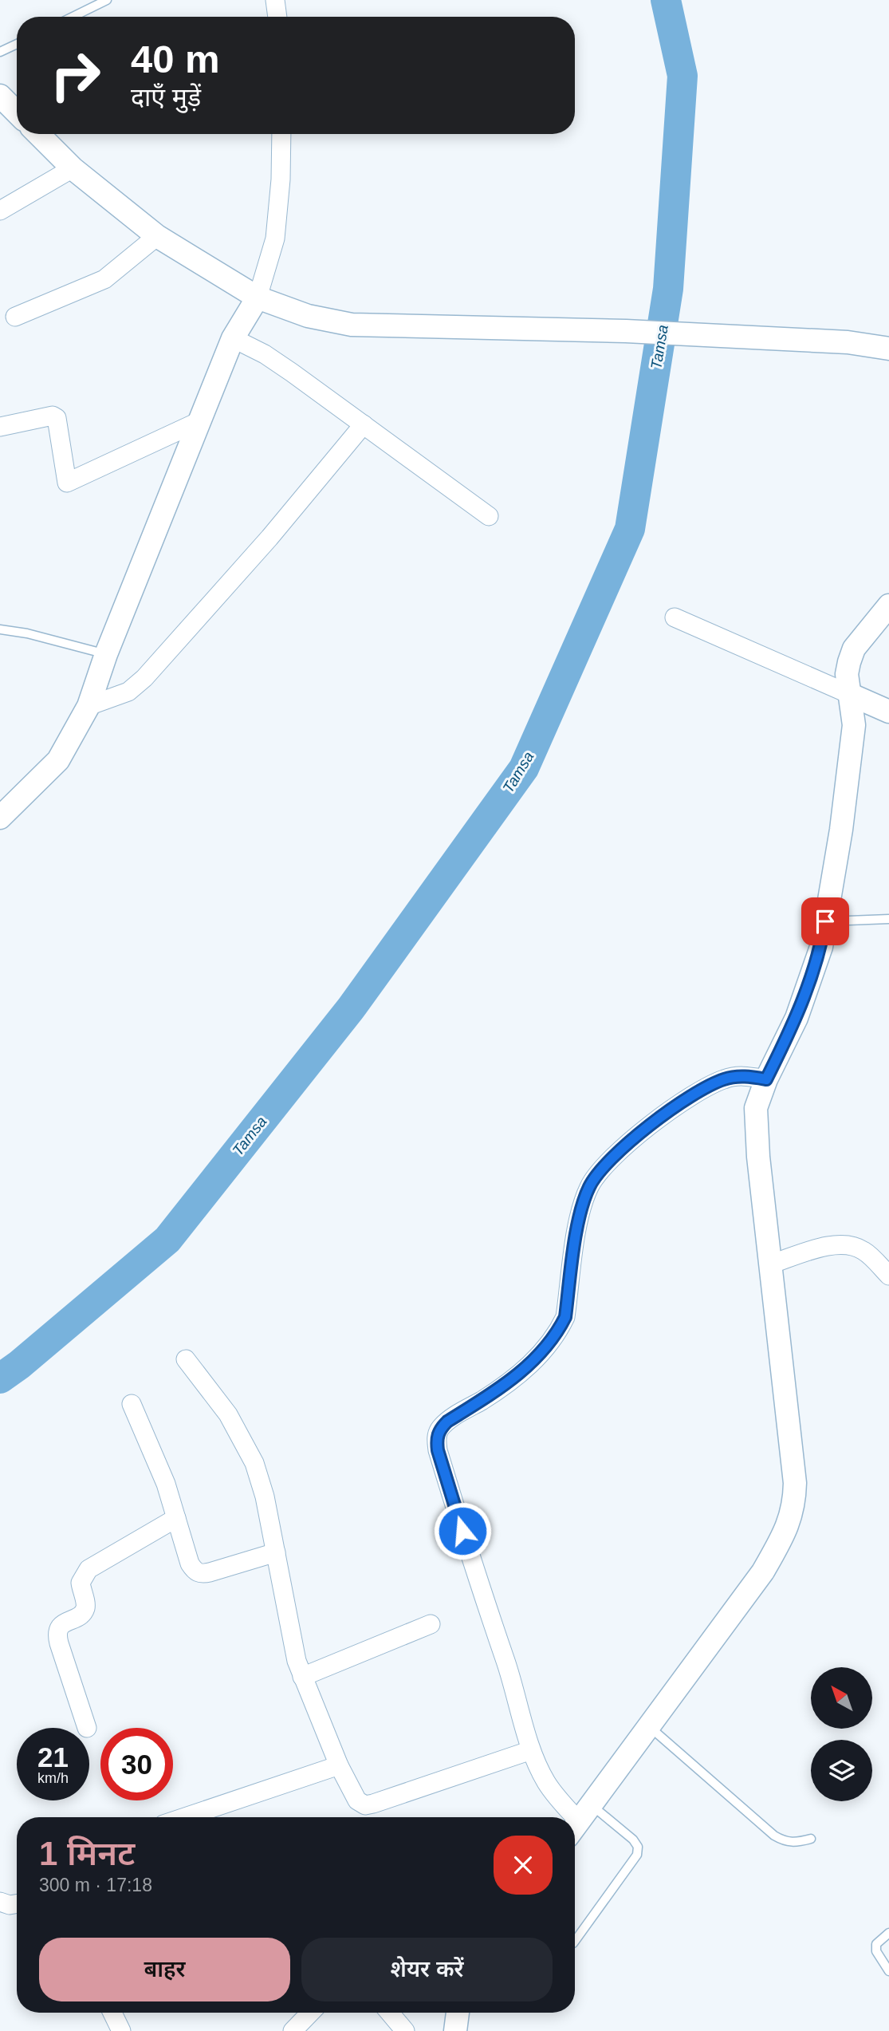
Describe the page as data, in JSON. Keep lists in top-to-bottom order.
{
  "water": ["Tamsa"],
  "north": "top left",
  "page": {
    "turn": ["40 m", "दाएँ मुड़ें"],
    "speed": "21 km/h",
    "limit": "30",
    "heading": ["1 मिनट", "300 m · 17:18"],
    "buttons": ["बाहर", "शेयर करें"]
  }
}
